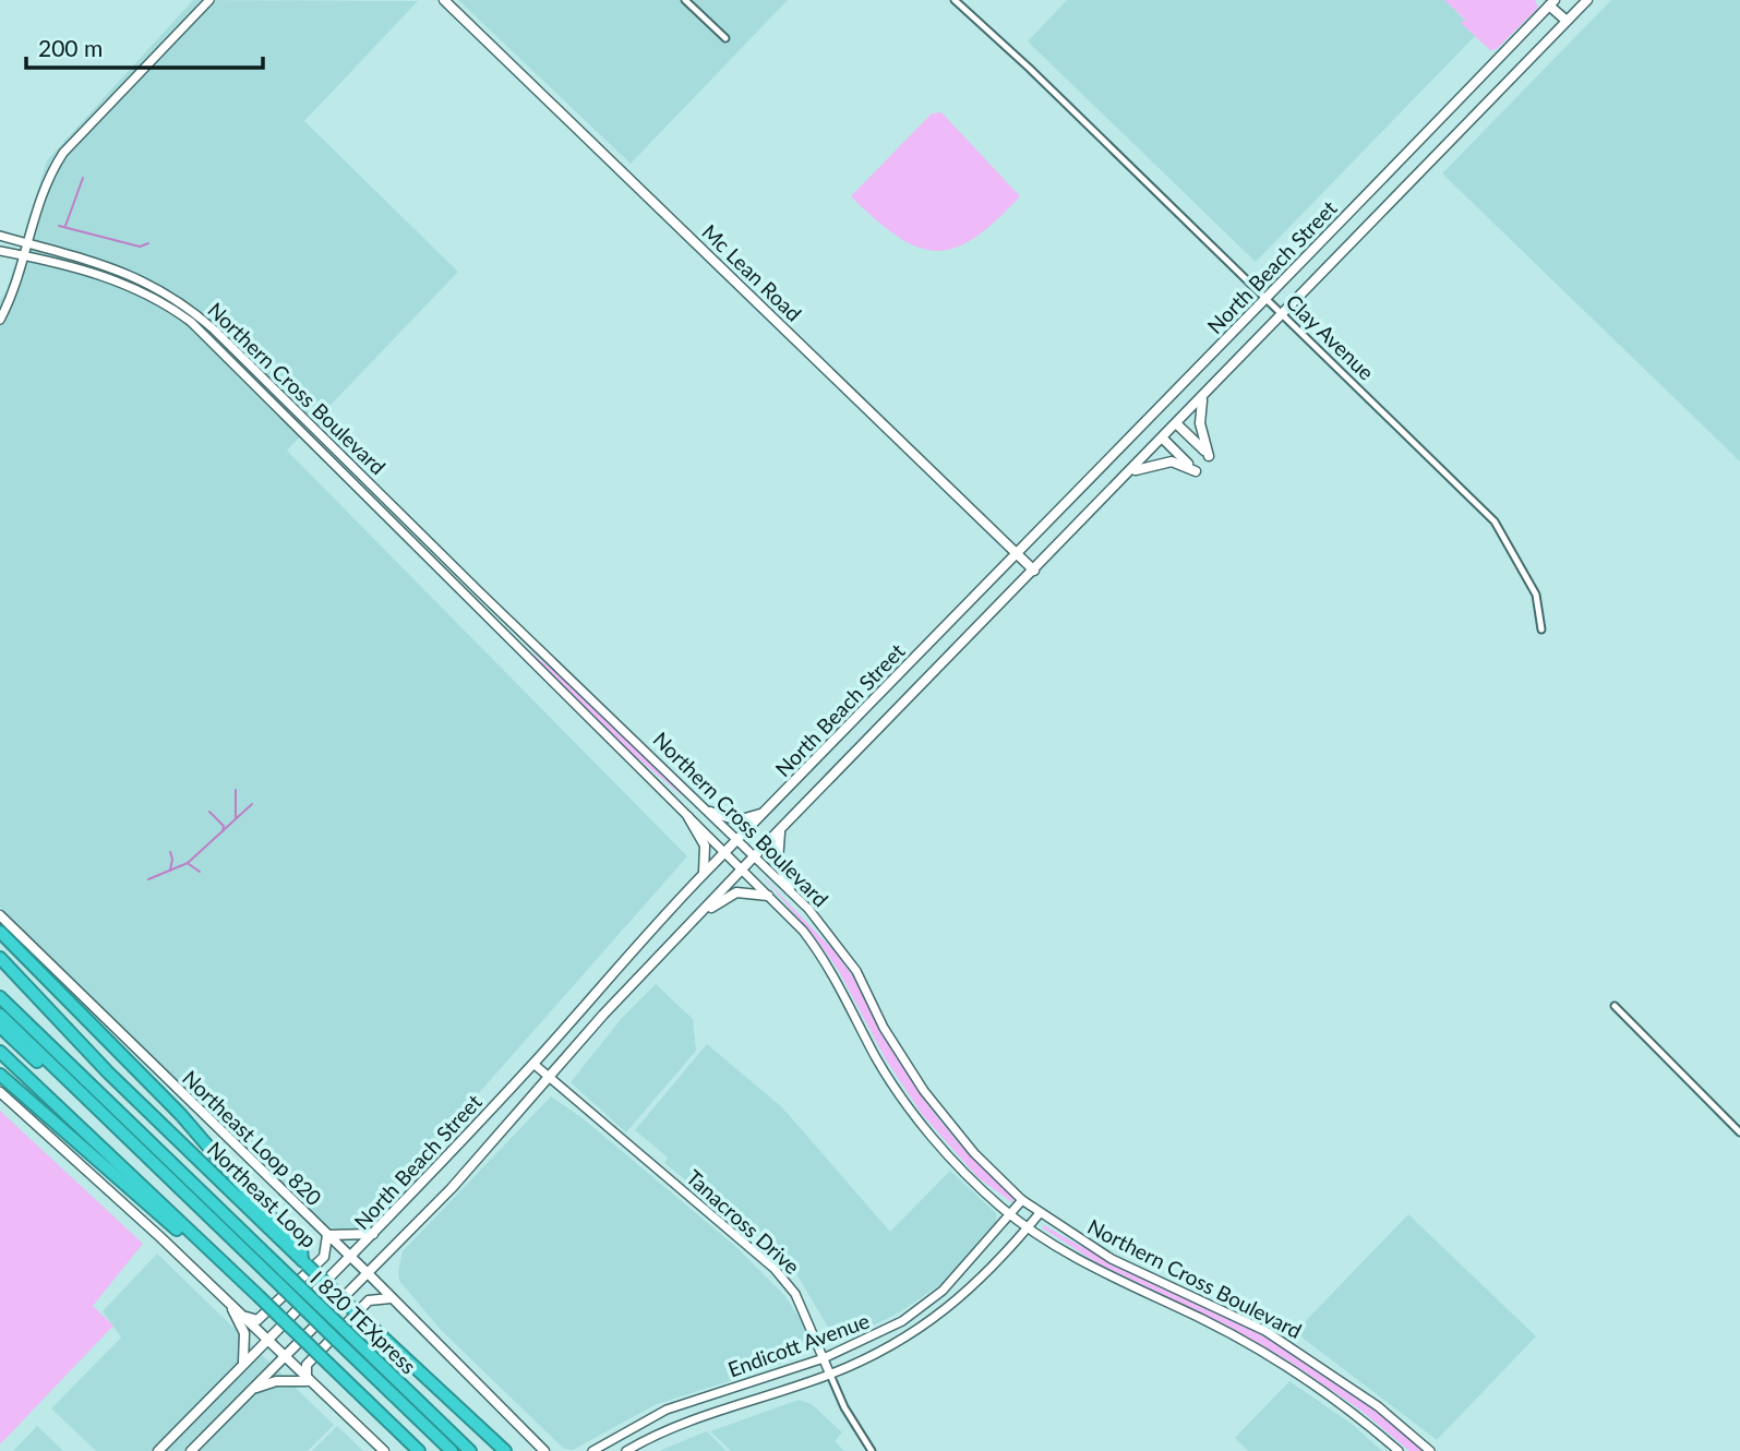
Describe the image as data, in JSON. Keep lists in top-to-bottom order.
{
  "streets": {
    "highway": ["Northeast Loop", "I 820 TEXpress"],
    "main road": ["North Beach Street", "Mc Lean Road", "Northeast Loop 820"],
    "street": [
      "Clay Avenue",
      "Northern Cross Boulevard",
      "Tanacross Drive",
      "Endicott Avenue"
    ]
  },
  "crossings": [
    ["North Beach Street", "Mc Lean Road"],
    ["North Beach Street", "Clay Avenue"],
    ["North Beach Street", "Northern Cross Boulevard"],
    ["North Beach Street", "Northeast Loop 820"],
    ["North Beach Street", "Tanacross Drive"],
    ["Northern Cross Boulevard", "Endicott Avenue"],
    ["Tanacross Drive", "Endicott Avenue"]
  ],
  "scale_bar": "200 m"
}
